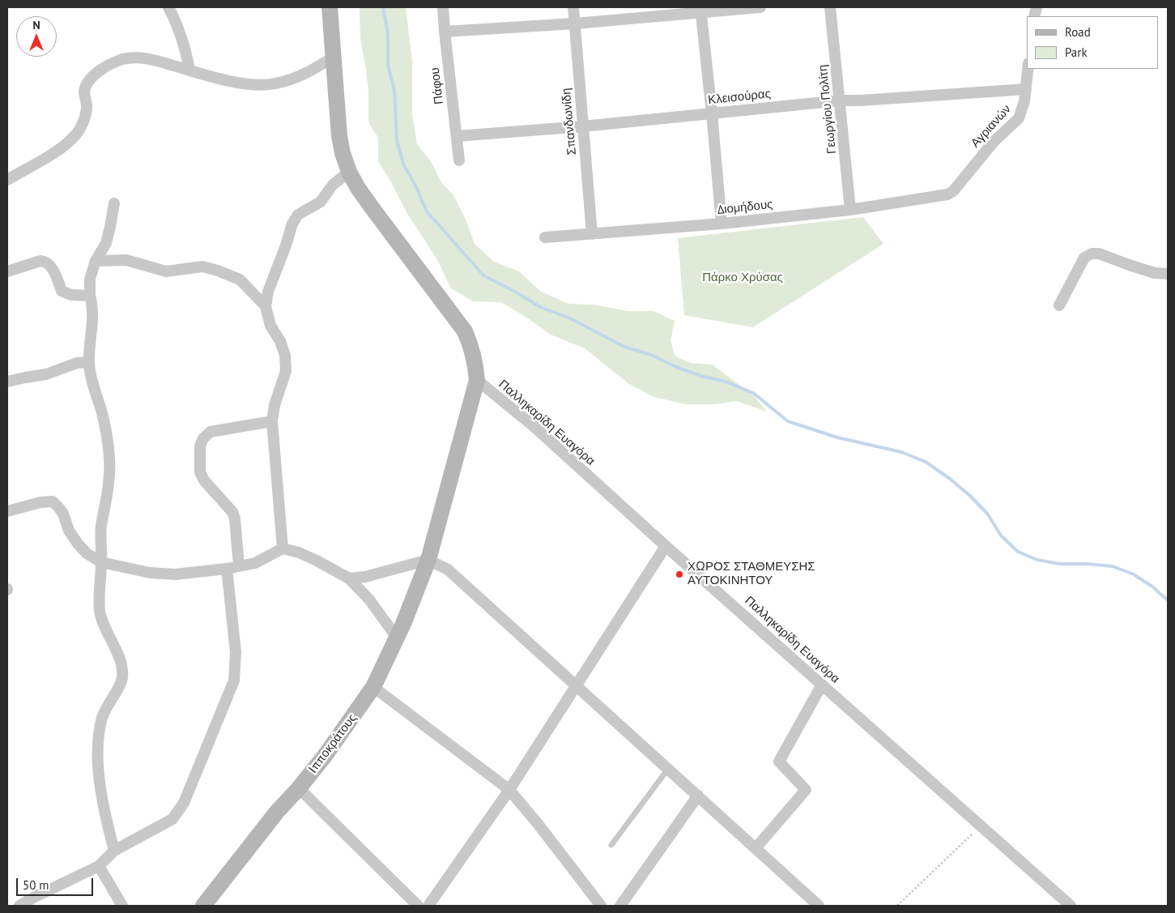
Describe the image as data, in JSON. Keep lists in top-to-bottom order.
{
  "streets": {
    "street": [
      "Πάφου",
      "Κλεισούρας",
      "Γεωργίου Πολίτη",
      "Σπανδωνίδη",
      "Αγριανών",
      "Διομήδους",
      "Παλληκαρίδη Ευαγόρα",
      "Ιπποκράτους"
    ]
  },
  "crossings": [
    ["Πάφου", "Κλεισούρας"],
    ["Κλεισούρας", "Γεωργίου Πολίτη"],
    ["Κλεισούρας", "Σπανδωνίδη"],
    ["Κλεισούρας", "Αγριανών"],
    ["Γεωργίου Πολίτη", "Διομήδους"],
    ["Σπανδωνίδη", "Διομήδους"],
    ["Αγριανών", "Διομήδους"],
    ["Παλληκαρίδη Ευαγόρα", "Ιπποκράτους"]
  ],
  "parks": ["Πάρκο Χρύσας"],
  "places": ["ΧΩΡΟΣ ΣΤΑΘΜΕΥΣΗΣ ΑΥΤΟΚΙΝΗΤΟΥ"],
  "legend": ["Road", "Park"],
  "scale_bar": "50 m",
  "north": "top"
}
